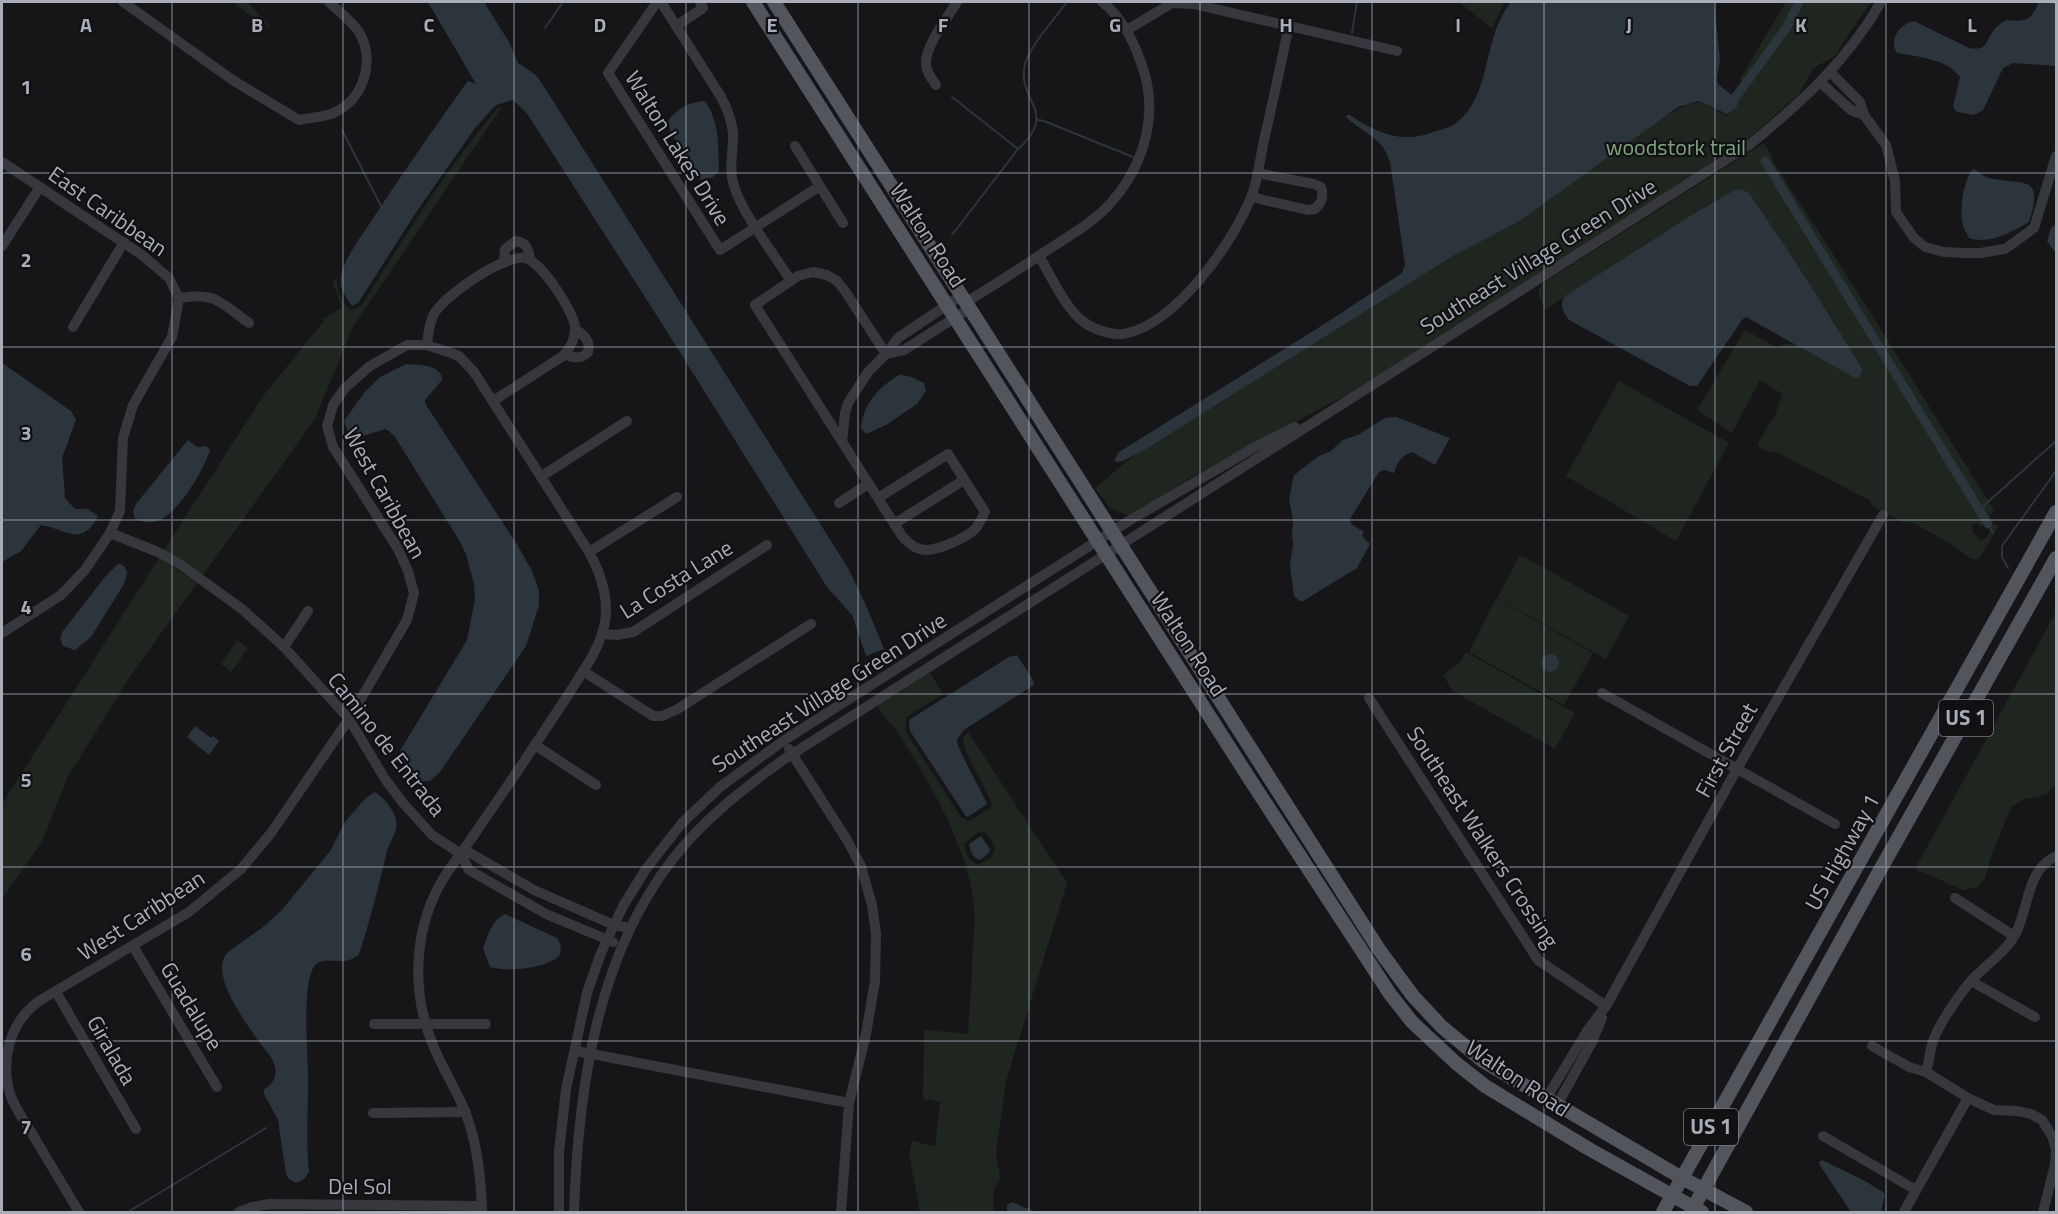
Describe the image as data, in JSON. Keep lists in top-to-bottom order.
{
  "streets": {
    "main road": ["Walton Road", "US 1", "US Highway 1"],
    "street": [
      "Walton Lakes Drive",
      "East Caribbean",
      "Southeast Village Green Drive",
      "West Caribbean",
      "La Costa Lane",
      "Camino de Entrada",
      "First Street",
      "Southeast Walkers Crossing",
      "Guadalupe",
      "Giralada",
      "Del Sol"
    ]
  },
  "crossings": [
    ["Walton Road", "Southeast Village Green Drive"],
    ["Walton Road", "First Street"],
    ["Walton Road", "US Highway 1"],
    ["Southeast Village Green Drive", "Camino de Entrada"],
    ["West Caribbean", "La Costa Lane"],
    ["West Caribbean", "Camino de Entrada"],
    ["West Caribbean", "Guadalupe"],
    ["West Caribbean", "Giralada"],
    ["West Caribbean", "Del Sol"],
    ["First Street", "Southeast Walkers Crossing"]
  ],
  "parks": ["woodstork trail"],
  "grid": {
    "columns": [
      "A",
      "B",
      "C",
      "D",
      "E",
      "F",
      "G",
      "H",
      "I",
      "J",
      "K",
      "L"
    ],
    "rows": [
      "1",
      "2",
      "3",
      "4",
      "5",
      "6",
      "7"
    ]
  }
}
